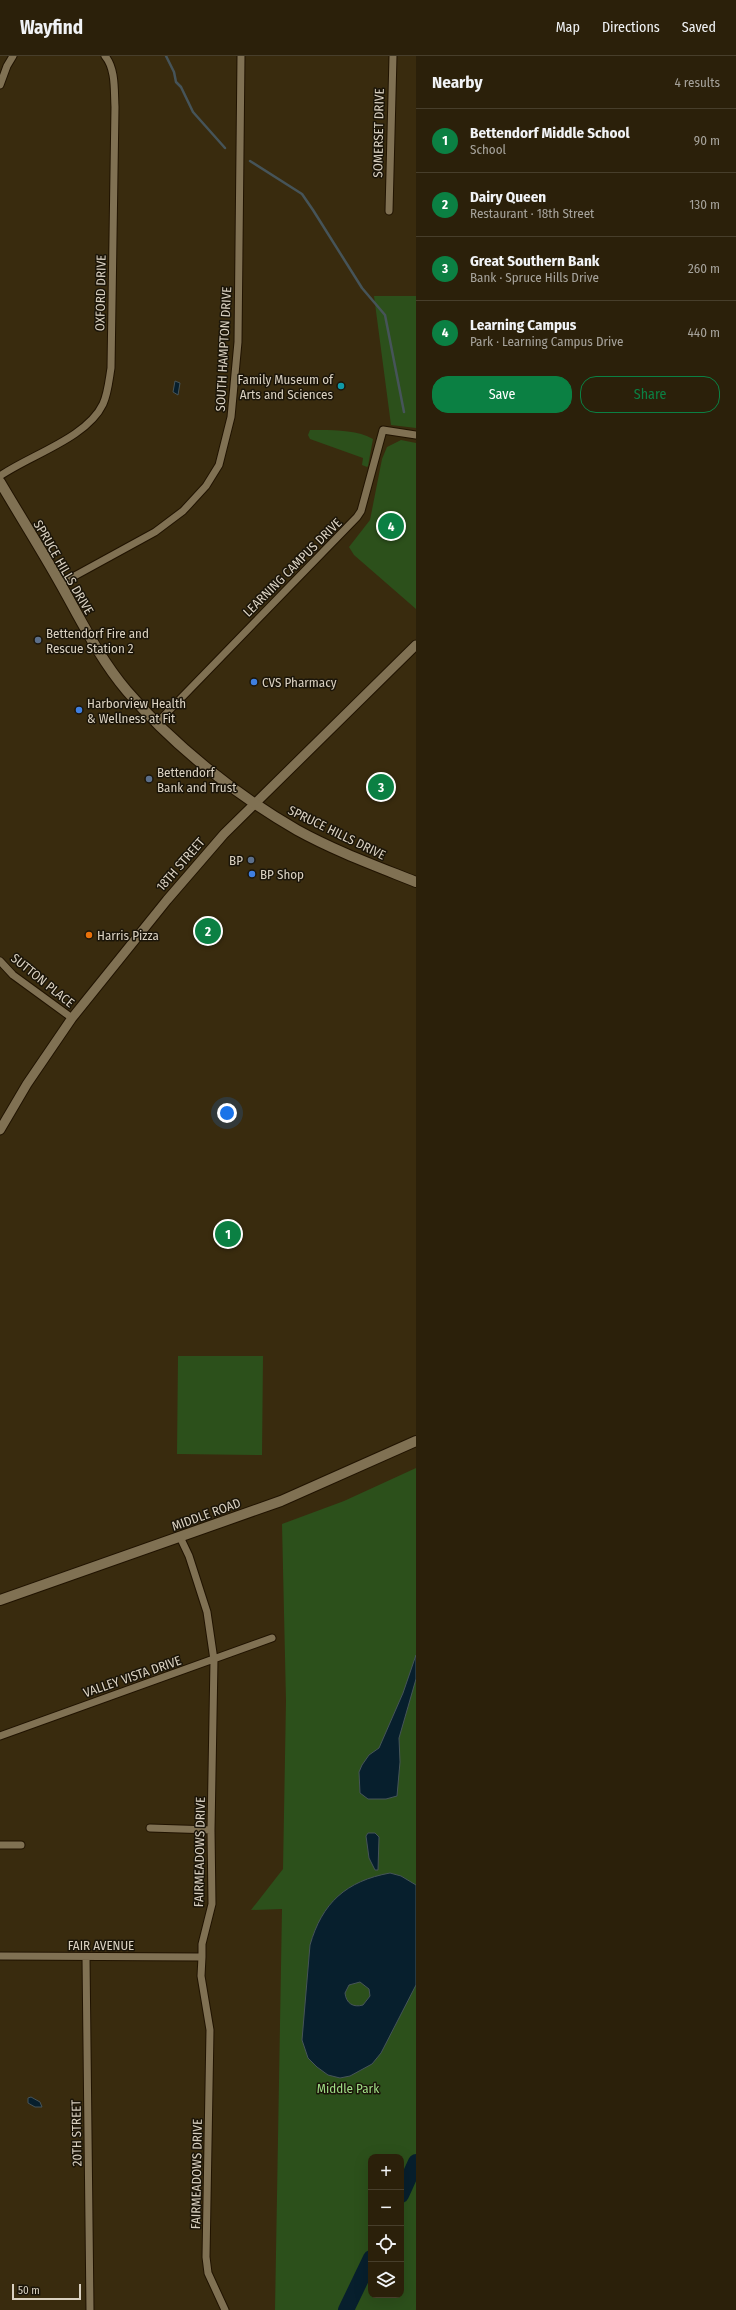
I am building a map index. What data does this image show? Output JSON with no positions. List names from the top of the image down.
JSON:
{
  "streets": {
    "main road": ["SPRUCE HILLS DRIVE", "MIDDLE ROAD"],
    "street": [
      "SOMERSET DRIVE",
      "OXFORD DRIVE",
      "SOUTH HAMPTON DRIVE",
      "LEARNING CAMPUS DRIVE",
      "18TH STREET",
      "SUTTON PLACE",
      "VALLEY VISTA DRIVE",
      "FAIRMEADOWS DRIVE",
      "FAIR AVENUE",
      "20TH STREET"
    ]
  },
  "crossings": [
    ["SOUTH HAMPTON DRIVE", "SPRUCE HILLS DRIVE"],
    ["SPRUCE HILLS DRIVE", "LEARNING CAMPUS DRIVE"],
    ["SPRUCE HILLS DRIVE", "18TH STREET"],
    ["18TH STREET", "SUTTON PLACE"],
    ["MIDDLE ROAD", "FAIRMEADOWS DRIVE"],
    ["VALLEY VISTA DRIVE", "FAIRMEADOWS DRIVE"],
    ["FAIRMEADOWS DRIVE", "FAIR AVENUE"],
    ["FAIR AVENUE", "20TH STREET"]
  ],
  "parks": ["Middle Park"],
  "places": [
    "Family Museum of Arts and Sciences",
    "Bettendorf Fire and Rescue Station 2",
    "CVS Pharmacy",
    "Harborview Health & Wellness at Fit",
    "Bettendorf Bank and Trust",
    "BP",
    "BP Shop",
    "Harris Pizza"
  ],
  "scale_bar": "50 m",
  "page": {
    "header": "Wayfind",
    "nav": ["Map", "Directions", "Saved"],
    "heading": ["Nearby", "4 results"],
    "list": [
      {
        "mark": "1",
        "name": "Bettendorf Middle School",
        "note": "School",
        "value": "90 m"
      },
      {
        "mark": "2",
        "name": "Dairy Queen",
        "note": "Restaurant · 18th Street",
        "value": "130 m"
      },
      {
        "mark": "3",
        "name": "Great Southern Bank",
        "note": "Bank · Spruce Hills Drive",
        "value": "260 m"
      },
      {
        "mark": "4",
        "name": "Learning Campus",
        "note": "Park · Learning Campus Drive",
        "value": "440 m"
      }
    ],
    "buttons": ["Save", "Share"],
    "pins": [
      "4",
      "3",
      "2",
      "1"
    ],
    "map_buttons": ["+", "−"],
    "scale": "50 m"
  }
}
